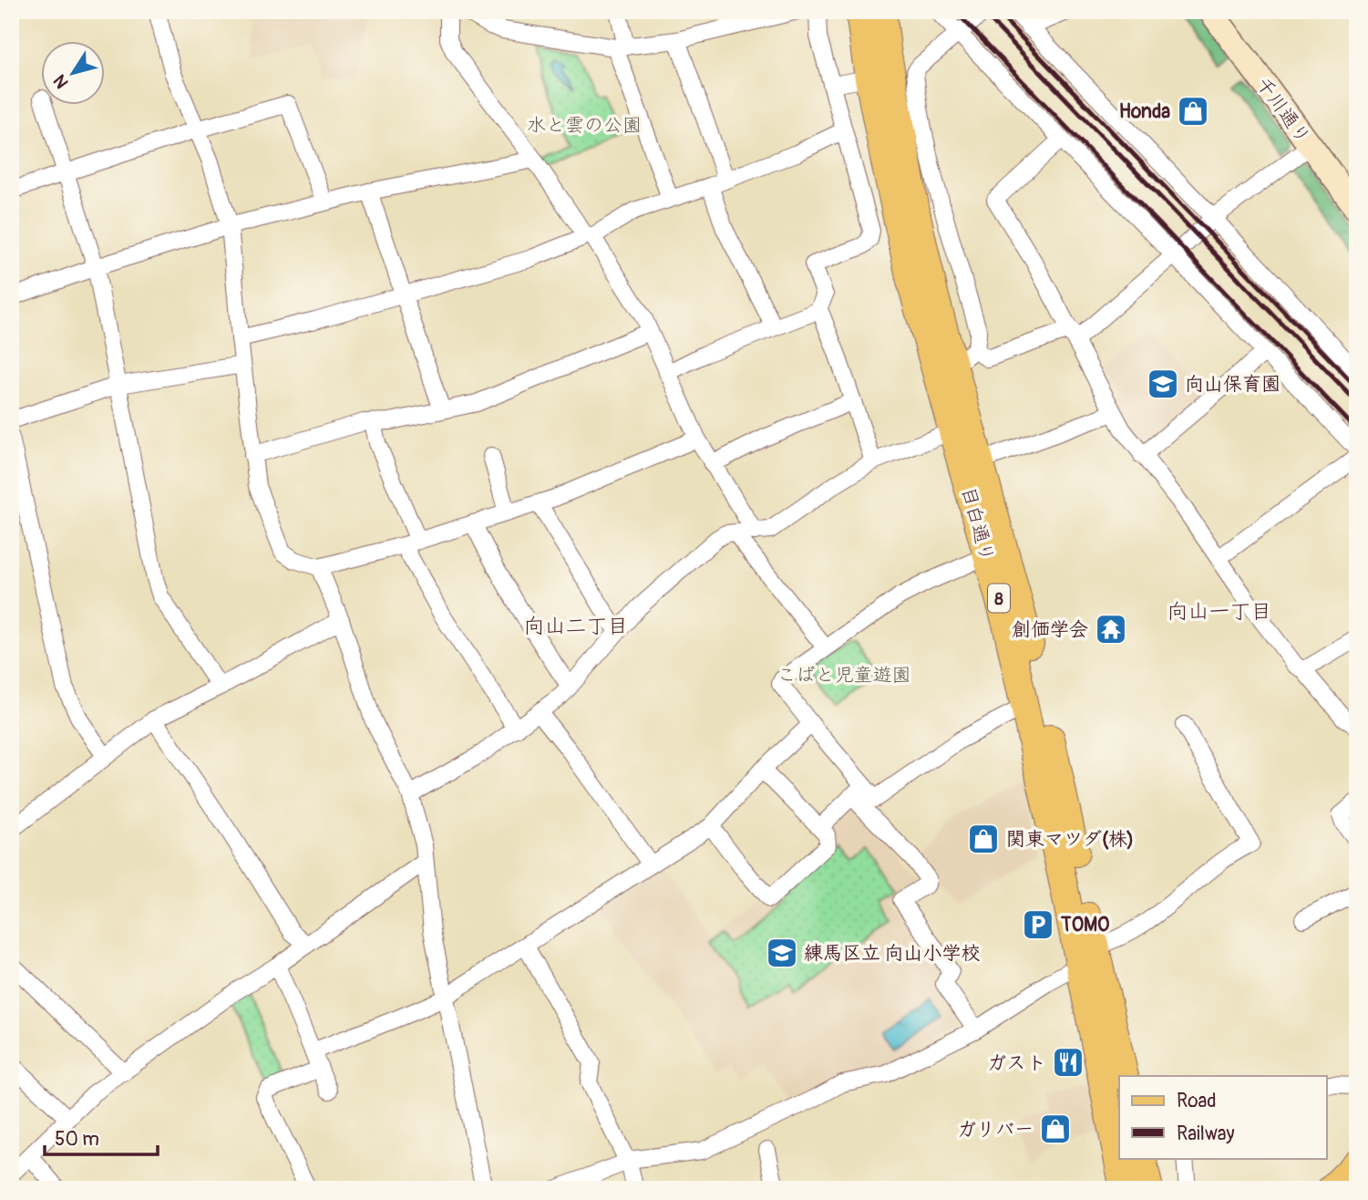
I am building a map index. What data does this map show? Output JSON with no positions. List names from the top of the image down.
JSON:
{
  "streets": {
    "main road": ["千川通り", "目白通り", "8"]
  },
  "districts": ["向山一丁目", "向山二丁目"],
  "parks": ["水と雲の公園", "こばと児童遊園"],
  "places": {
    "shop": ["Honda", "関東マツダ(株)", "ガリバー"],
    "school or university": ["向山保育園", "練馬区立 向山小学校"],
    "temple": ["創価学会"],
    "parking": ["TOMO"],
    "restaurant": ["ガスト"]
  },
  "legend": ["Road", "Railway"],
  "scale_bar": "50 m",
  "north": "bottom left"
}
